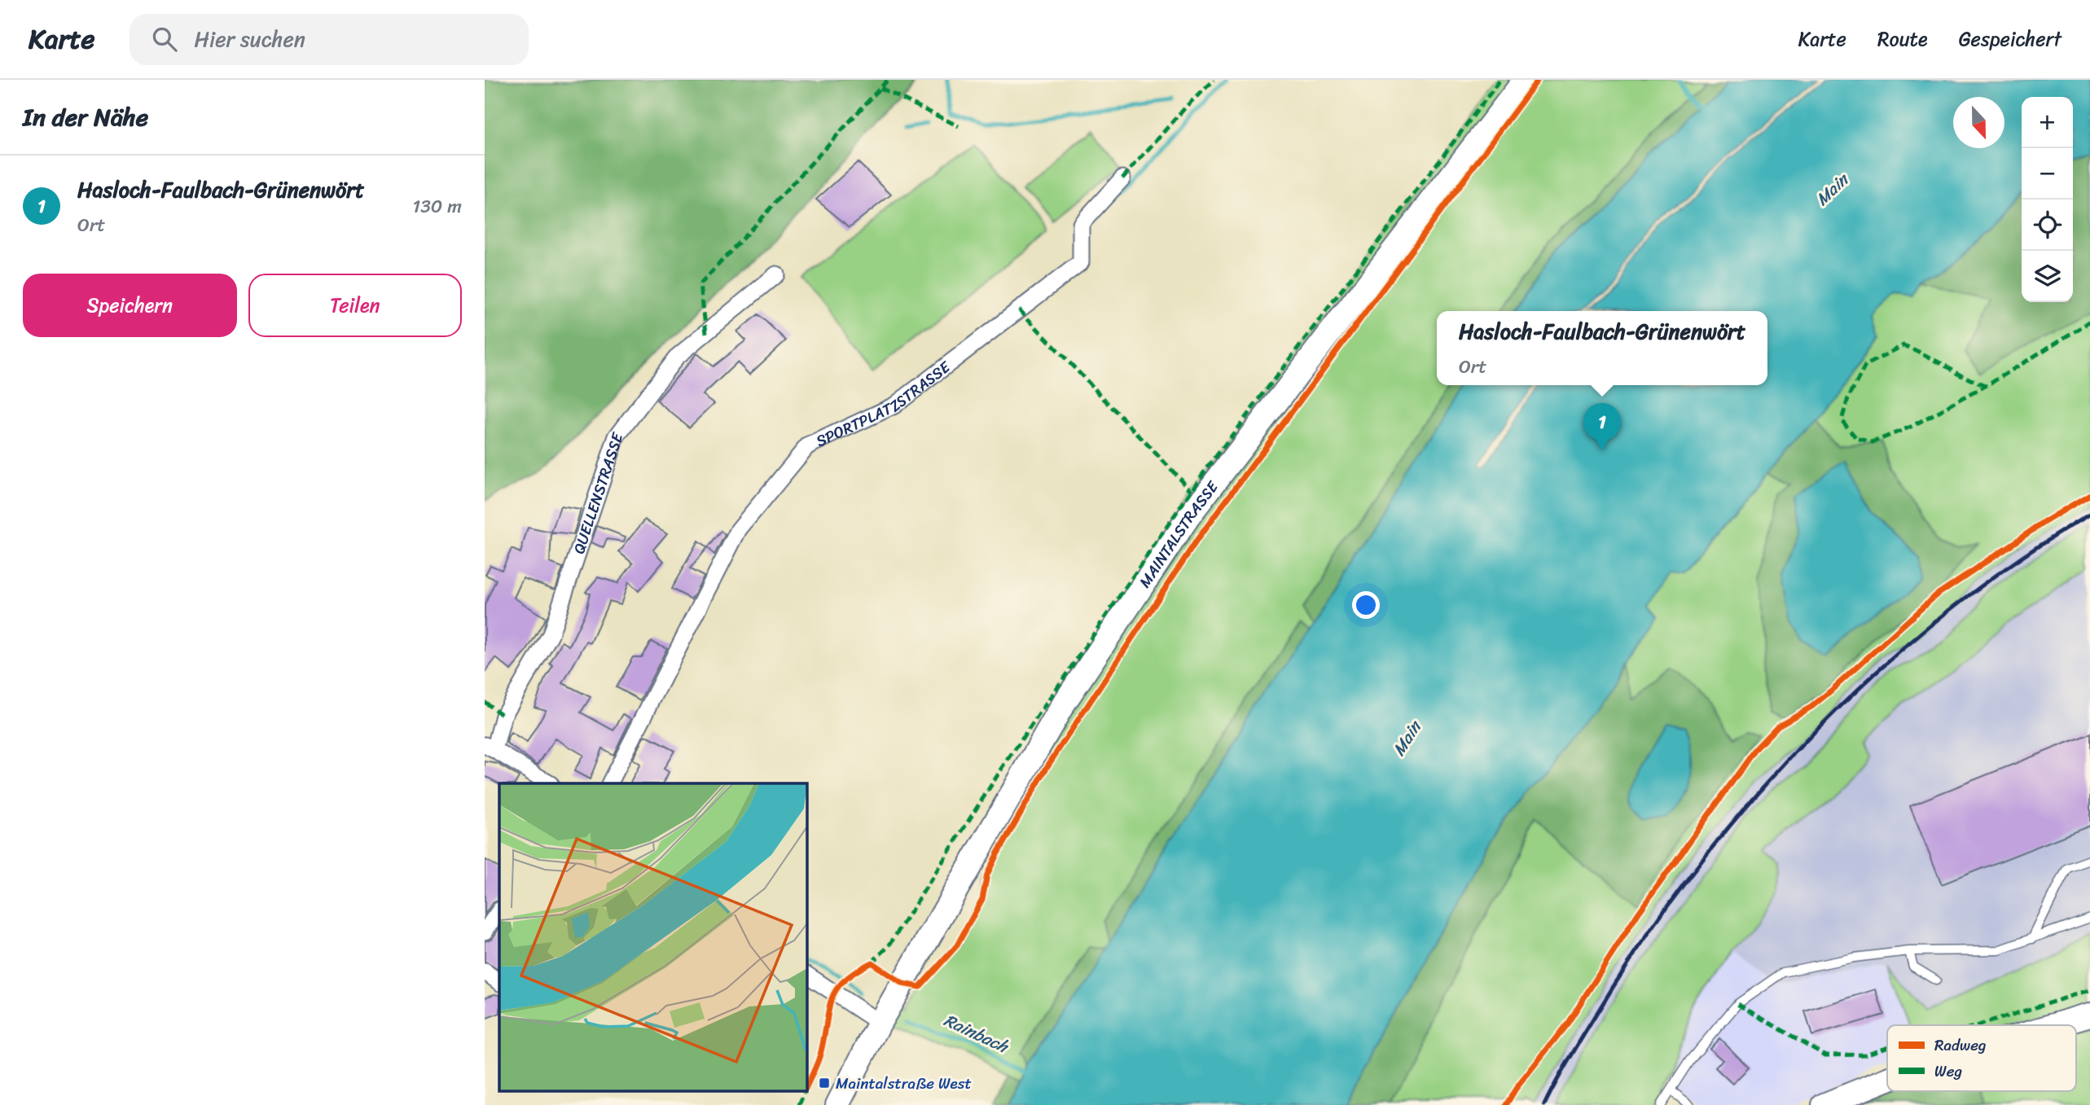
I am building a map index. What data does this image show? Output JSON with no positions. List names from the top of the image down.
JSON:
{
  "streets": {
    "main road": ["MAINTALSTRASSE"],
    "street": ["SPORTPLATZSTRASSE", "QUELLENSTRASSE"]
  },
  "water": ["Main", "Rainbach"],
  "places": {
    "transit": ["Maintalstraße West"]
  },
  "legend": ["Radweg", "Weg"],
  "north": "bottom",
  "page": {
    "header": "Karte",
    "search": "Hier suchen",
    "nav": ["Karte", "Route", "Gespeichert"],
    "heading": "In der Nähe",
    "map_buttons": ["+", "−"],
    "list": [
      {
        "mark": "1",
        "name": "Hasloch-Faulbach-Grünenwört",
        "note": "Ort",
        "value": "130 m"
      }
    ],
    "buttons": ["Speichern", "Teilen"],
    "popup": ["Hasloch-Faulbach-Grünenwört", "Ort"],
    "pins": "1"
  }
}
